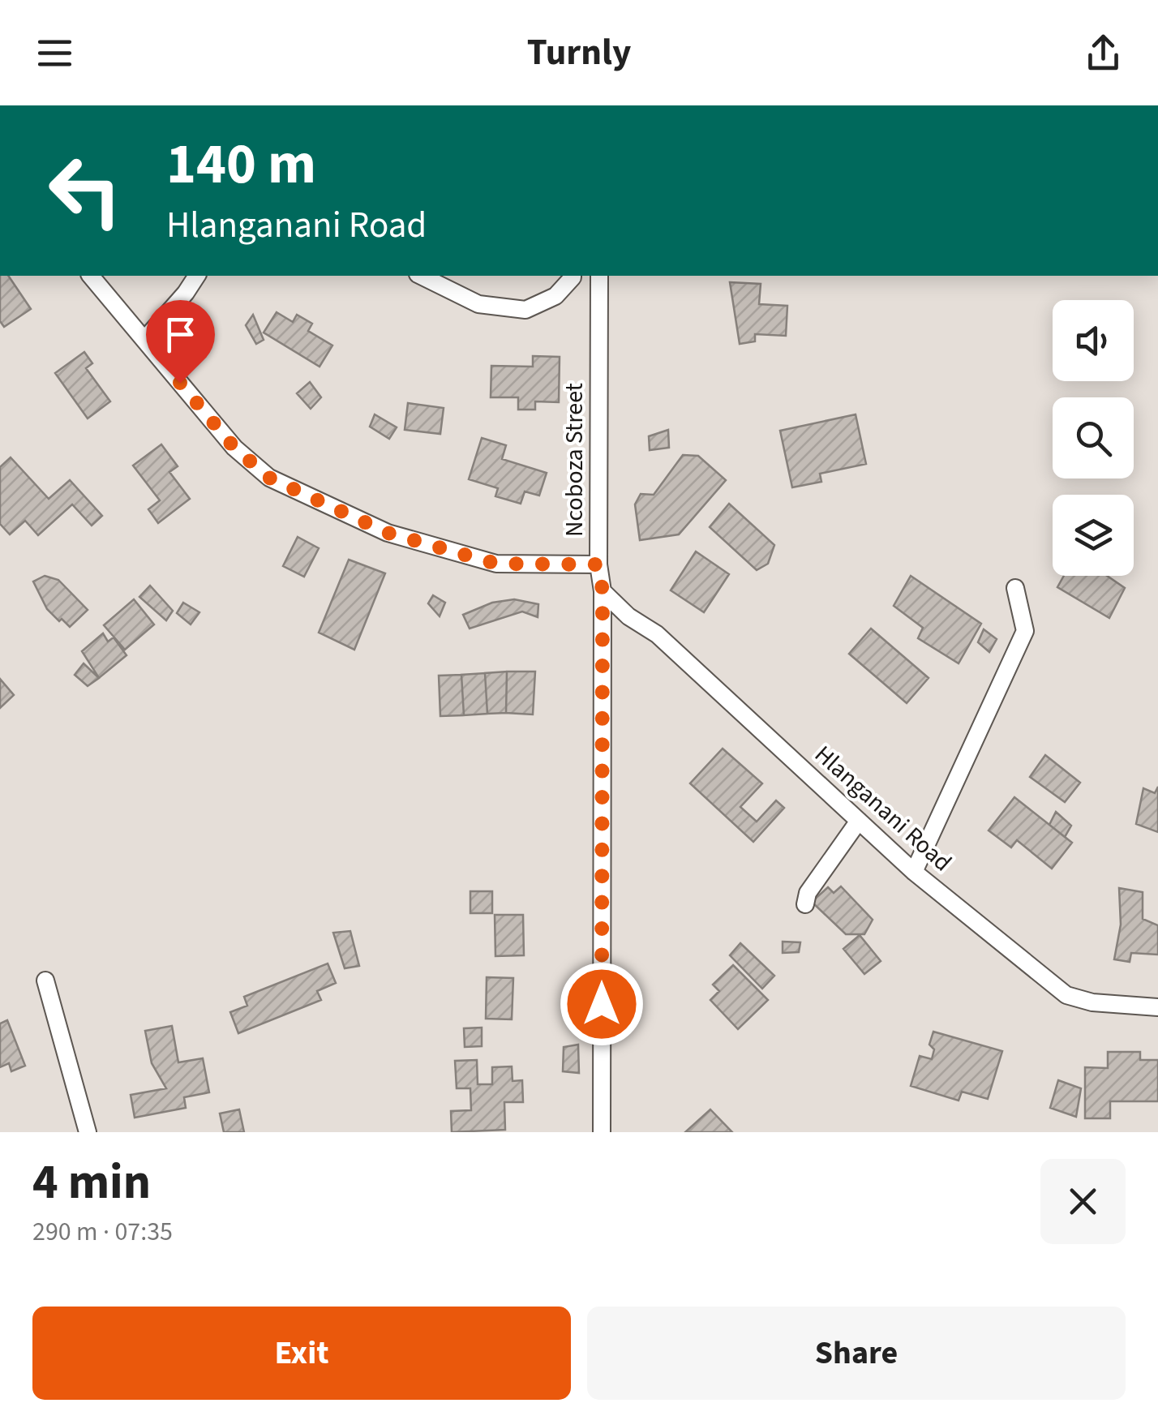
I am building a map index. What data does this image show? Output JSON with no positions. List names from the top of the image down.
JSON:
{
  "streets": {
    "street": ["Ncoboza Street", "Hlanganani Road"]
  },
  "crossings": [
    ["Ncoboza Street", "Hlanganani Road"]
  ],
  "page": {
    "header": "Turnly",
    "turn": ["140 m", "Hlanganani Road"],
    "heading": ["4 min", "290 m · 07:35"],
    "buttons": ["Exit", "Share"]
  }
}
